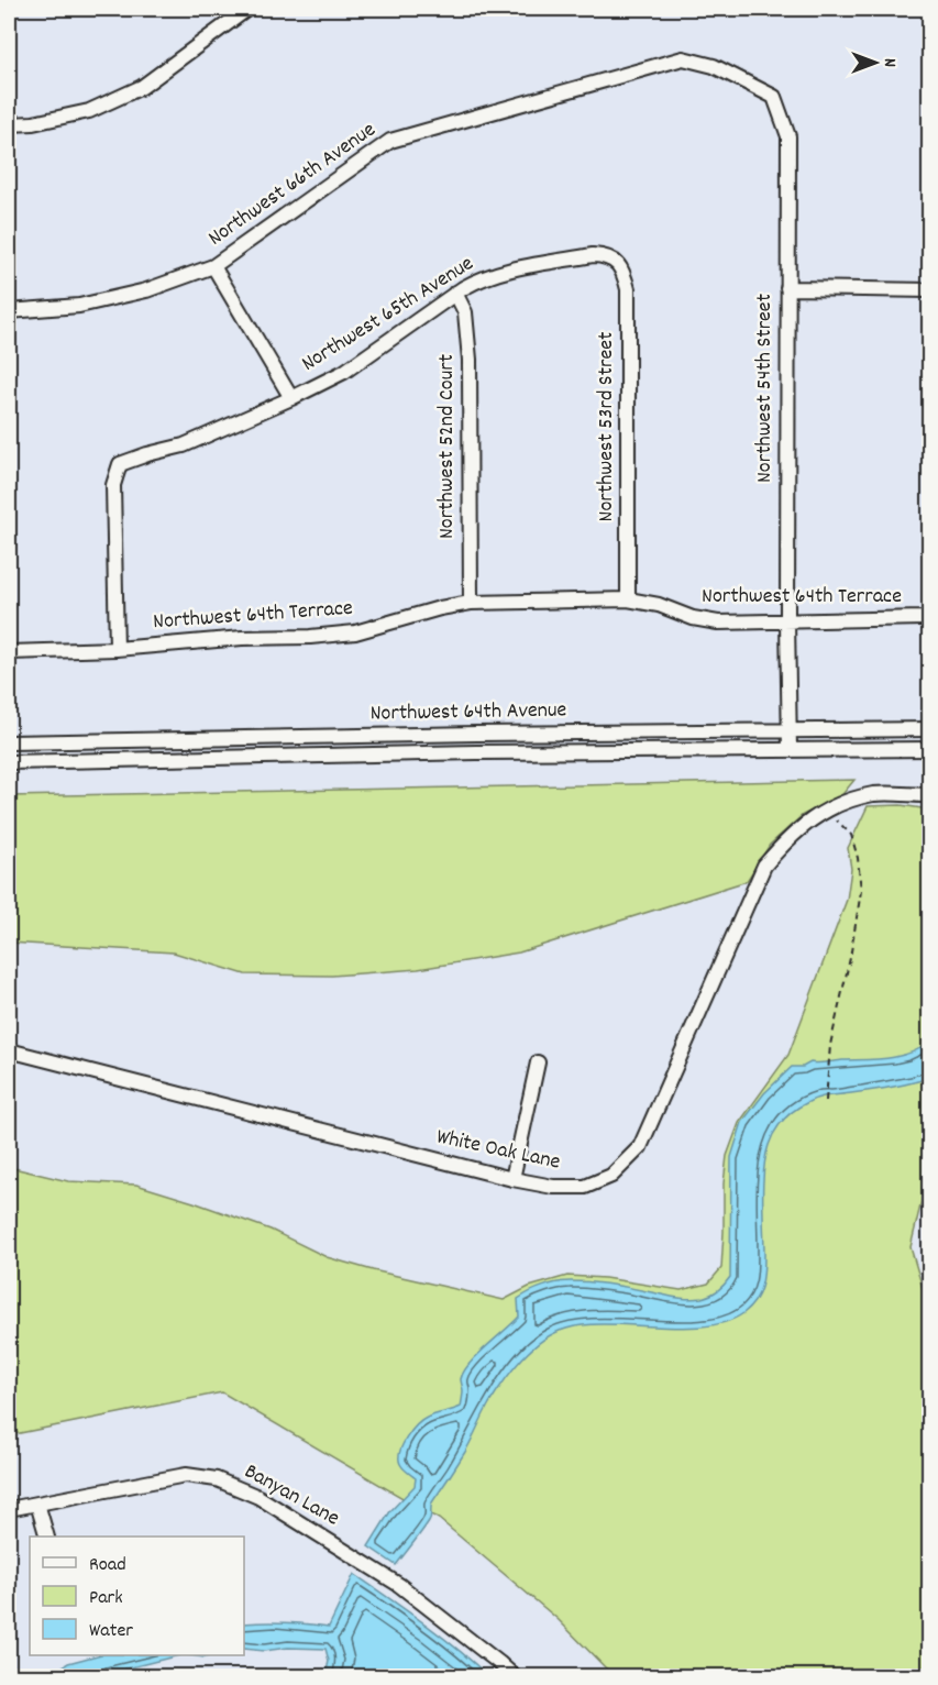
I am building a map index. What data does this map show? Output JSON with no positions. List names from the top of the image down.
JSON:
{
  "streets": {
    "street": [
      "Northwest 66th Avenue",
      "Northwest 65th Avenue",
      "Northwest 54th Street",
      "Northwest 53rd Street",
      "Northwest 52nd Court",
      "Northwest 64th Terrace",
      "Northwest 64th Avenue",
      "White Oak Lane",
      "Banyan Lane"
    ]
  },
  "crossings": [
    ["Northwest 66th Avenue", "Northwest 54th Street"],
    ["Northwest 65th Avenue", "Northwest 53rd Street"],
    ["Northwest 65th Avenue", "Northwest 52nd Court"],
    ["Northwest 65th Avenue", "Northwest 64th Terrace"],
    ["Northwest 54th Street", "Northwest 64th Terrace"],
    ["Northwest 54th Street", "Northwest 64th Avenue"],
    ["Northwest 53rd Street", "Northwest 64th Terrace"],
    ["Northwest 52nd Court", "Northwest 64th Terrace"]
  ],
  "legend": ["Road", "Park", "Water"],
  "north": "right"
}
